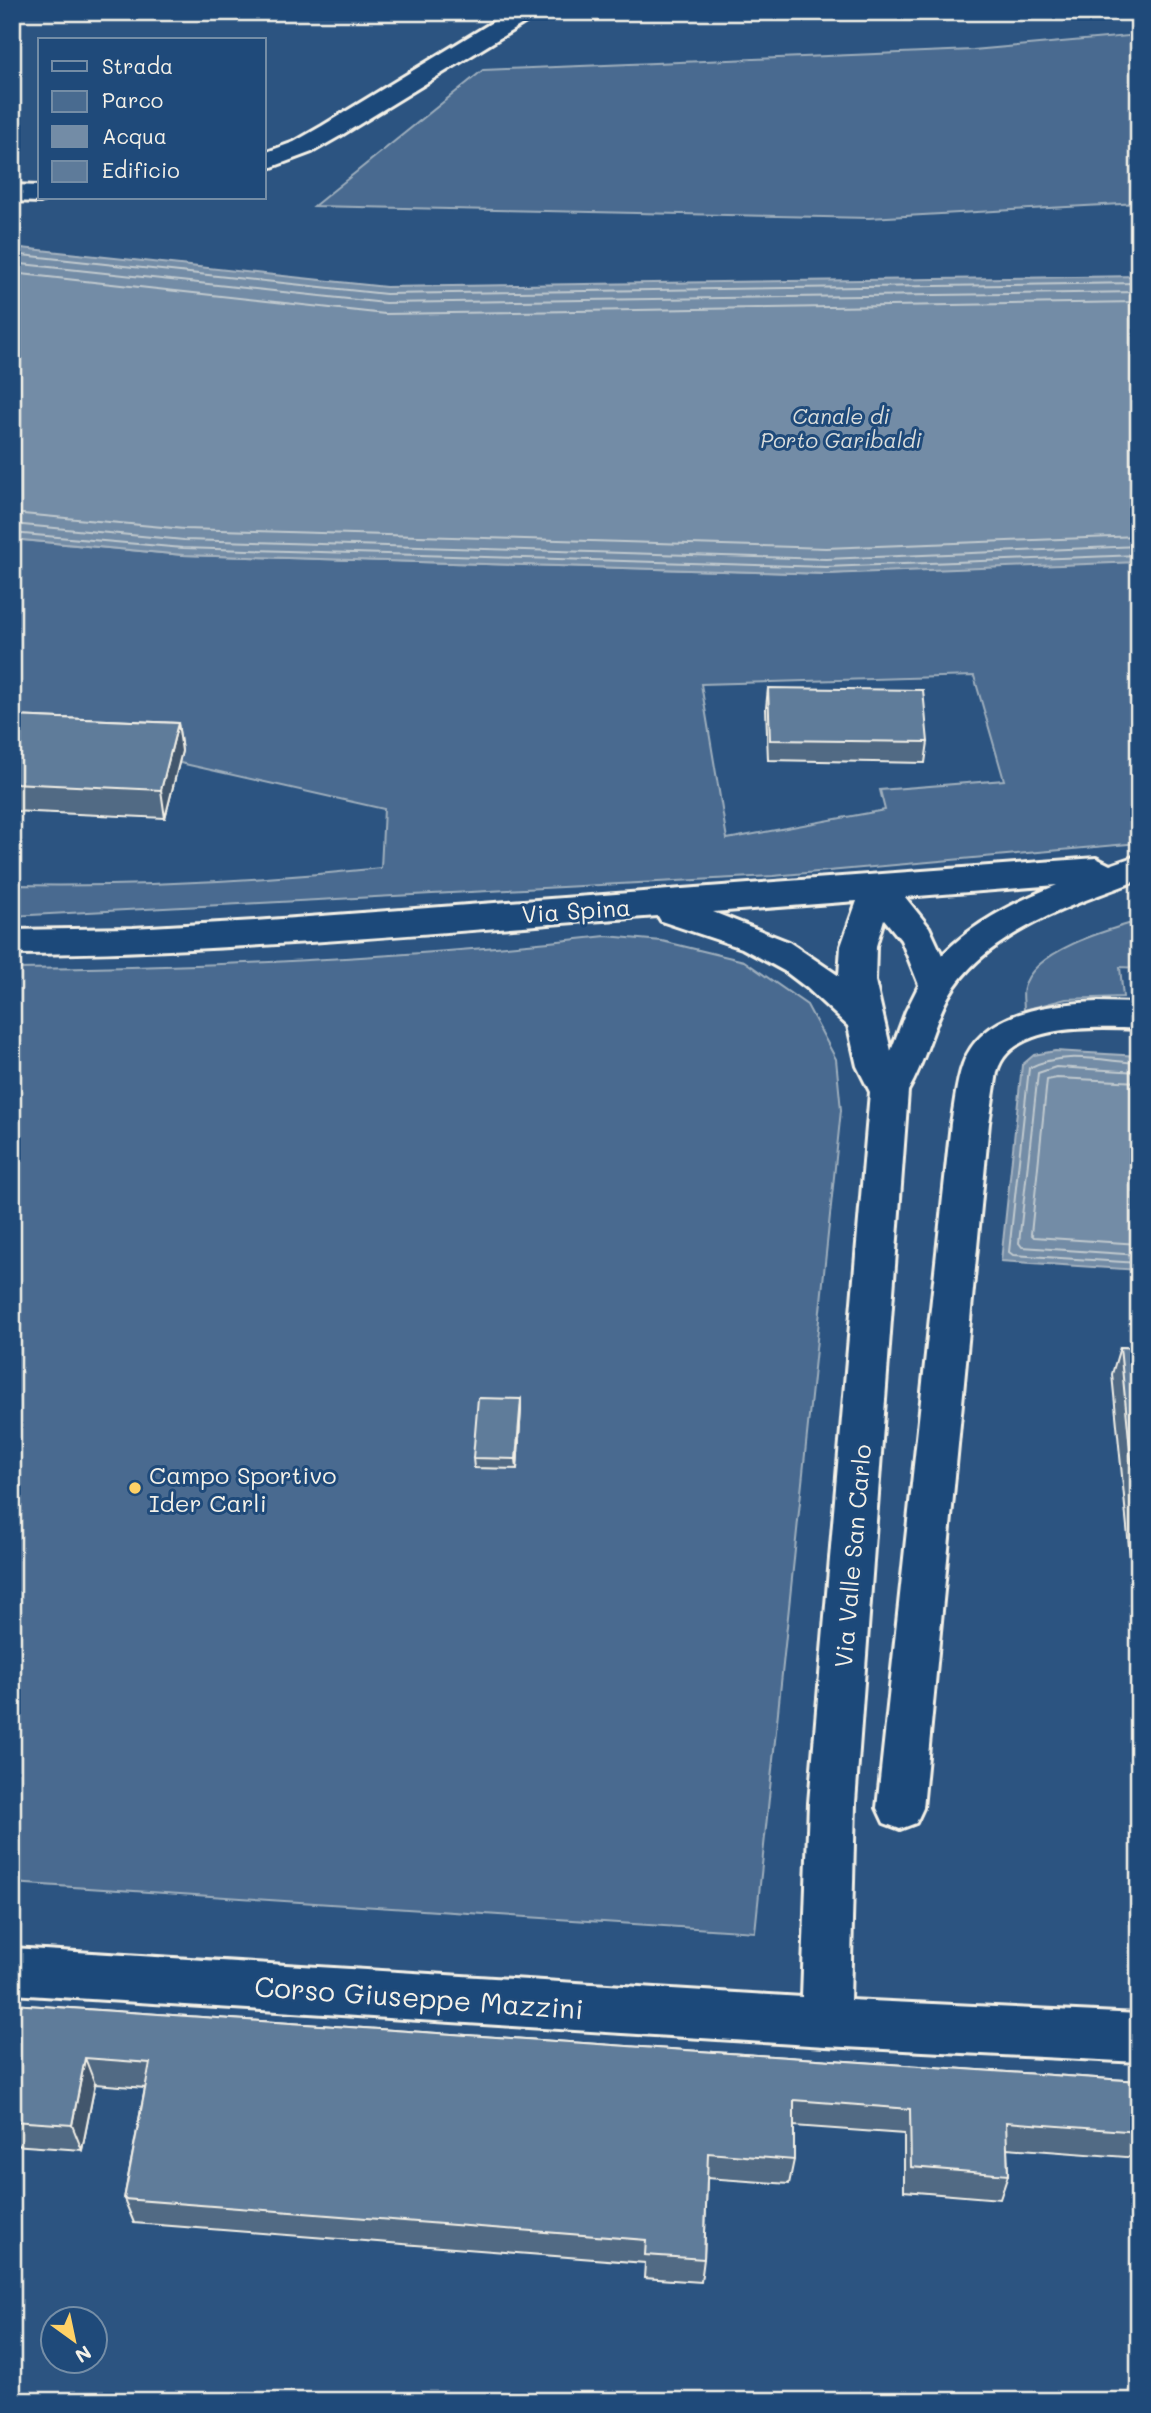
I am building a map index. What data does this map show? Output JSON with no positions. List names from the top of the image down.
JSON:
{
  "streets": {
    "street": ["Via Spina", "Via Valle San Carlo", "Corso Giuseppe Mazzini"]
  },
  "crossings": [
    ["Via Spina", "Via Valle San Carlo"],
    ["Via Valle San Carlo", "Corso Giuseppe Mazzini"]
  ],
  "water": ["Canale di Porto Garibaldi"],
  "places": ["Campo Sportivo Ider Carli"],
  "legend": [
    "Strada",
    "Parco",
    "Acqua",
    "Edificio"
  ],
  "north": "bottom right"
}
